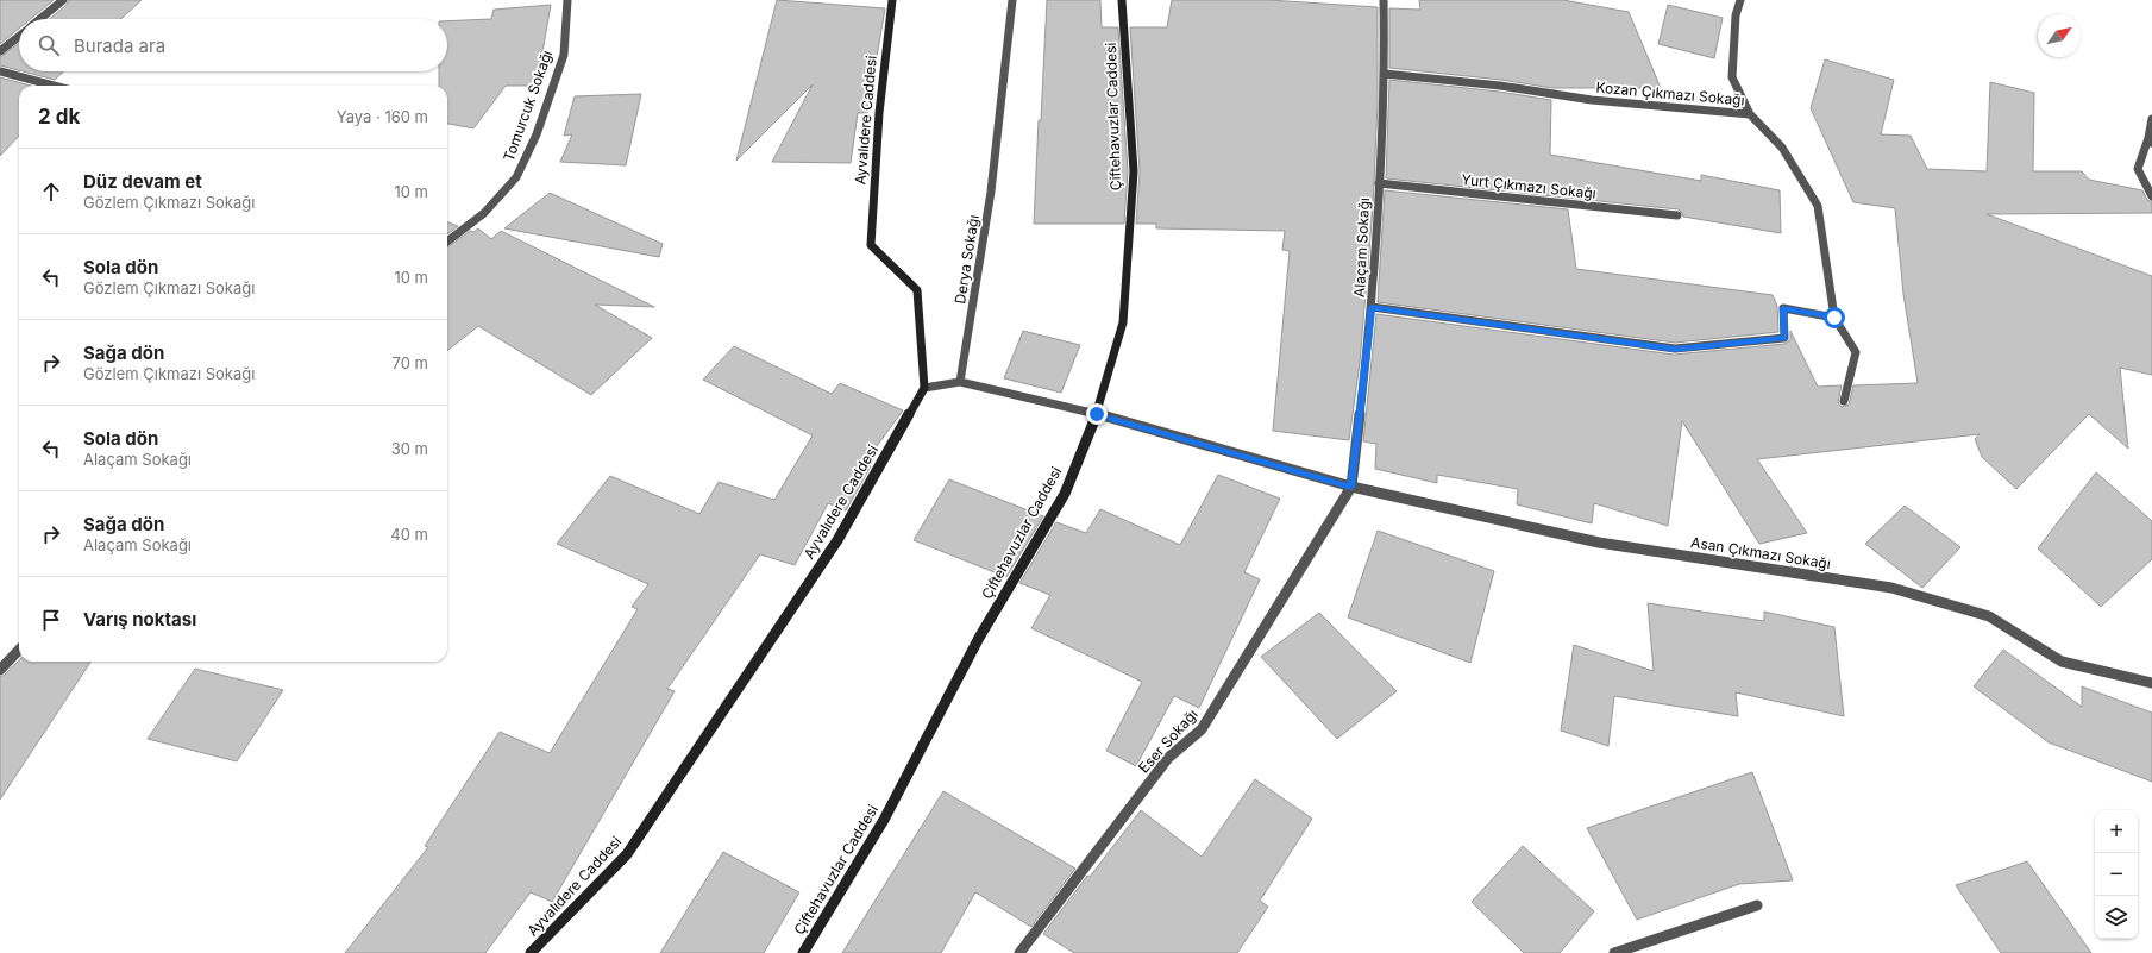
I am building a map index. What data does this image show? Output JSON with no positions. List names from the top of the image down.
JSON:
{
  "streets": {
    "street": [
      "Kozan Çıkmazı Sokağı",
      "Tomurcuk Sokağı",
      "Çiftehavuzlar Caddesi",
      "Ayvalıdere Caddesi",
      "Yurt Çıkmazı Sokağı",
      "Alaçam Sokağı",
      "Derya Sokağı",
      "Asan Çıkmazı Sokağı",
      "Eser Sokağı"
    ]
  },
  "crossings": [
    ["Kozan Çıkmazı Sokağı", "Alaçam Sokağı"],
    ["Yurt Çıkmazı Sokağı", "Alaçam Sokağı"],
    ["Alaçam Sokağı", "Asan Çıkmazı Sokağı"],
    ["Alaçam Sokağı", "Eser Sokağı"],
    ["Asan Çıkmazı Sokağı", "Eser Sokağı"]
  ],
  "north": "top right",
  "page": {
    "search": "Burada ara",
    "heading": ["2 dk", "Yaya · 160 m"],
    "list": [
      ["Düz devam et", "Gözlem Çıkmazı Sokağı", "10 m"],
      ["Sola dön", "Gözlem Çıkmazı Sokağı", "10 m"],
      ["Sağa dön", "Gözlem Çıkmazı Sokağı", "70 m"],
      ["Sola dön", "Alaçam Sokağı", "30 m"],
      ["Sağa dön", "Alaçam Sokağı", "40 m"],
      "Varış noktası"
    ],
    "map_buttons": ["+", "−"]
  }
}
